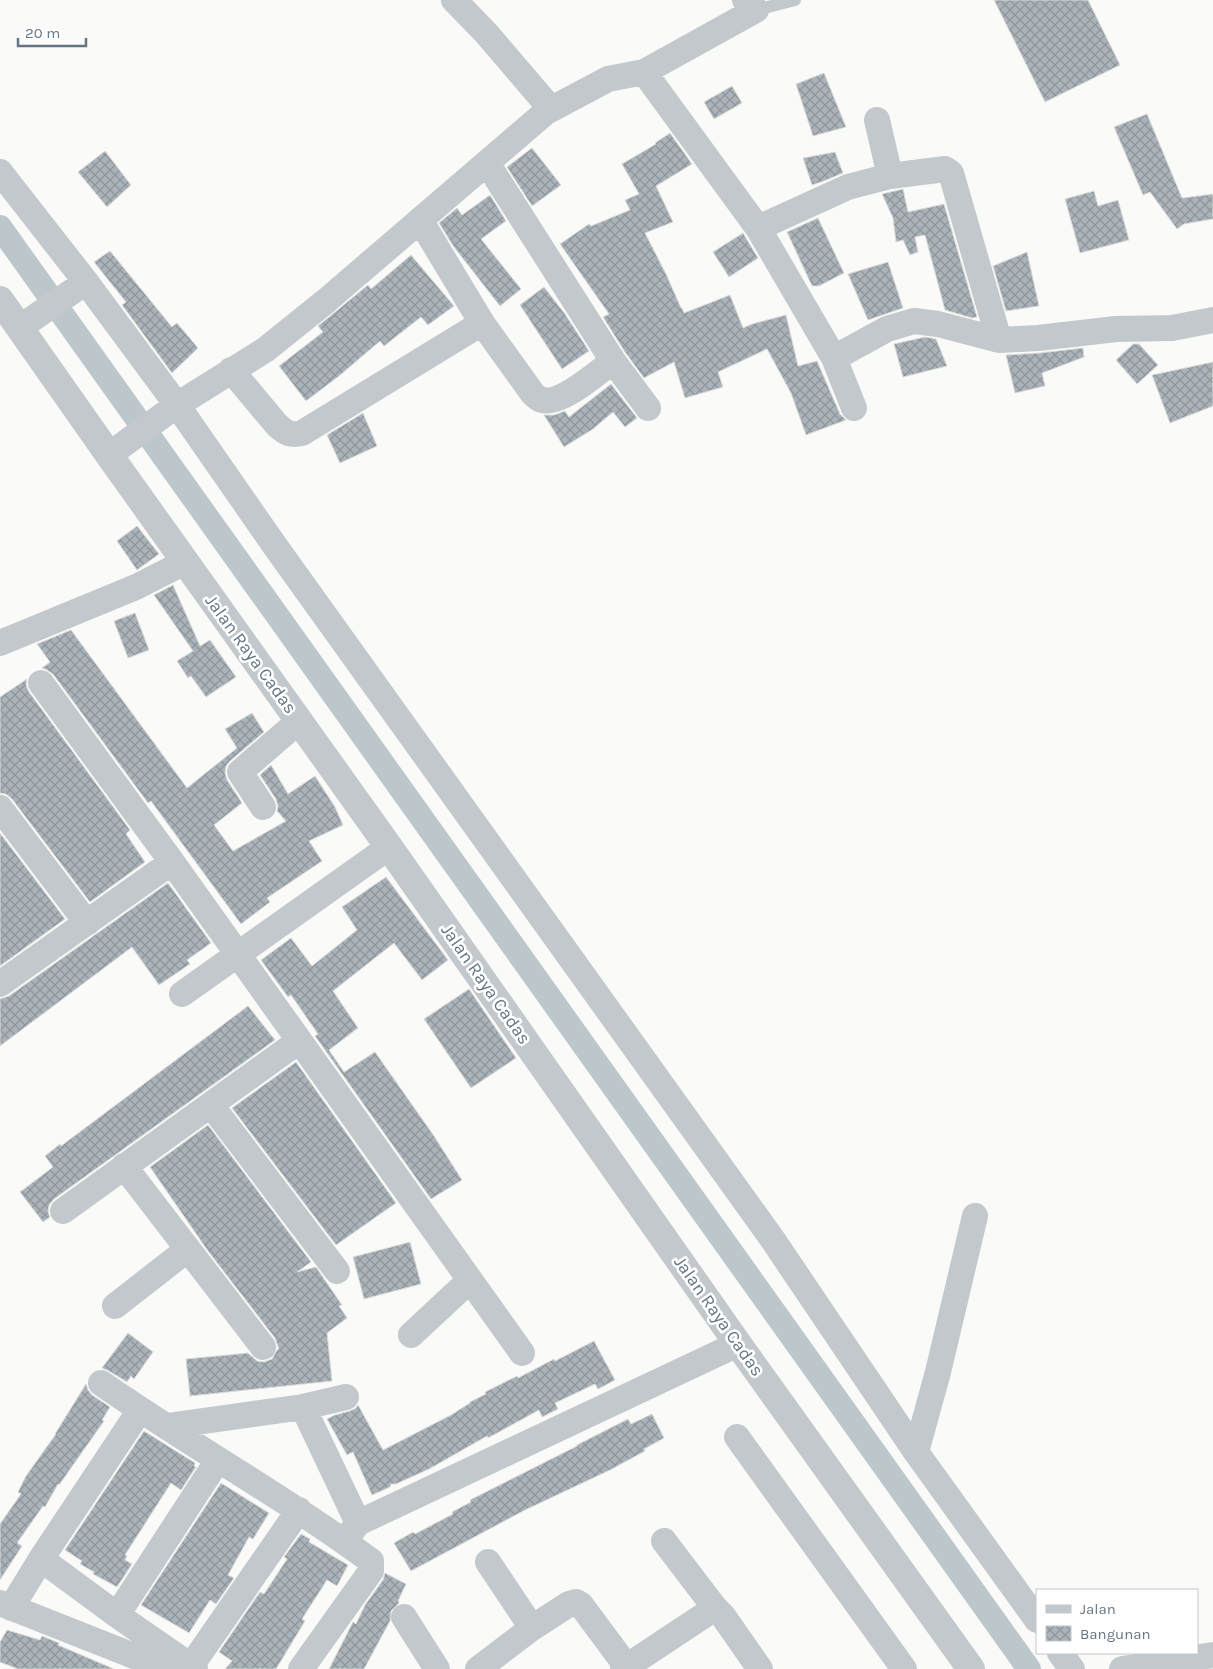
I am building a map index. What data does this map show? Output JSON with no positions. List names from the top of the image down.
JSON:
{
  "streets": {
    "street": ["Jalan Raya Cadas"]
  },
  "legend": ["Jalan", "Bangunan"],
  "scale_bar": "20 m"
}
